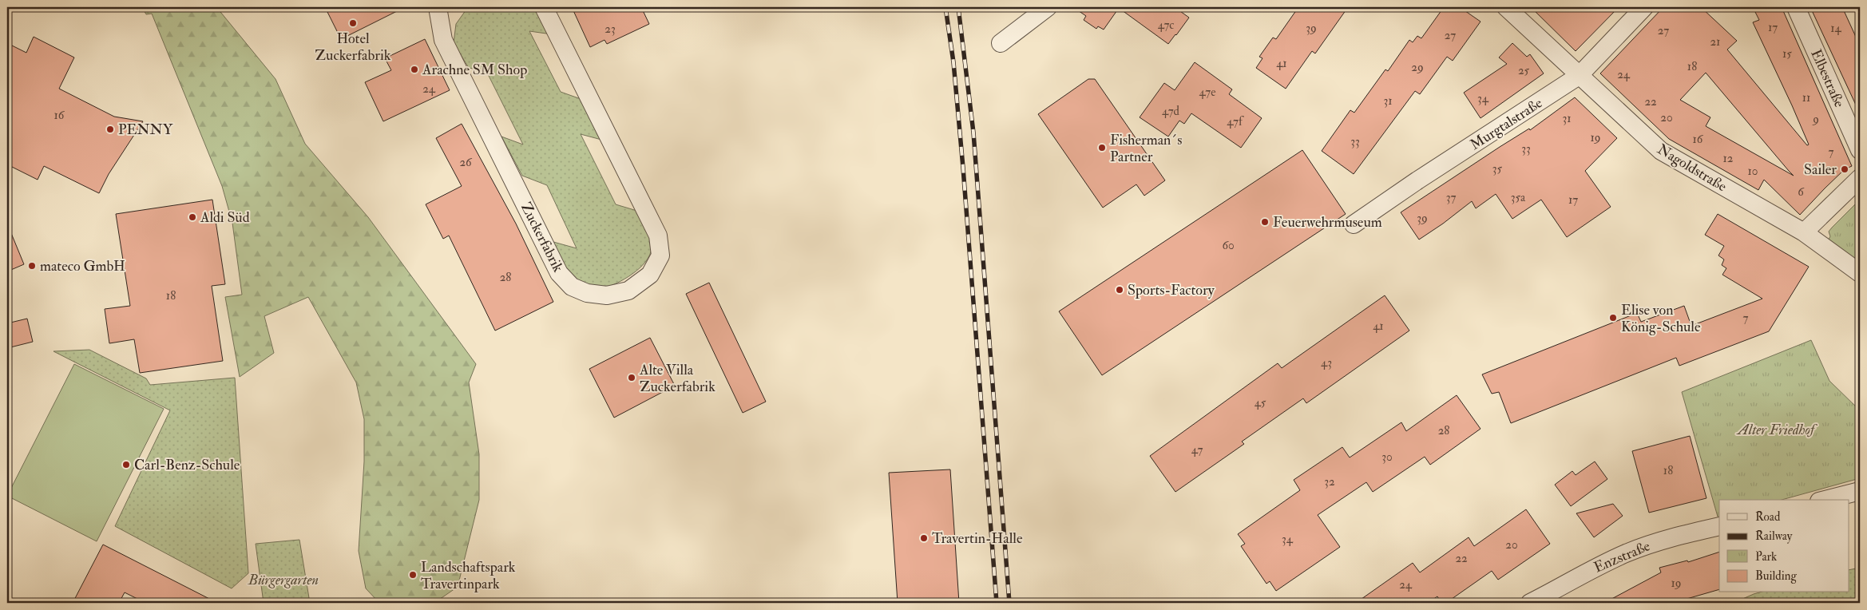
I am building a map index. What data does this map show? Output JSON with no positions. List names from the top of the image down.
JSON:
{
  "streets": {
    "street": [
      "Elbestraße",
      "Murgtalstraße",
      "Nagoldstraße",
      "Zuckerfabrik",
      "Enzstraße"
    ]
  },
  "crossings": [
    ["Murgtalstraße", "Nagoldstraße"]
  ],
  "parks": ["Alter Friedhof", "Bürgergarten"],
  "places": [
    "Hotel Zuckerfabrik",
    "Arachne SM Shop",
    "PENNY",
    "Fisherman´s Partner",
    "Sailer",
    "Aldi Süd",
    "Feuerwehrmuseum",
    "mateco GmbH",
    "Sports-Factory",
    "Elise von König-Schule",
    "Alte Villa Zuckerfabrik",
    "Carl-Benz-Schule",
    "Travertin-Halle",
    "Landschaftspark Travertinpark"
  ],
  "house_numbers": [
    "47c",
    "17",
    "39",
    "14",
    "23",
    "27",
    "27",
    "21",
    "15",
    "41",
    "18",
    "29",
    "25",
    "24",
    "24",
    "47e",
    "11",
    "34",
    "31",
    "22",
    "47d",
    "16",
    "20",
    "31",
    "9",
    "47f",
    "19",
    "16",
    "33",
    "33",
    "7",
    "12",
    "26",
    "35",
    "10",
    "6",
    "37",
    "35a",
    "17",
    "39",
    "60",
    "28",
    "18",
    "7",
    "41",
    "43",
    "45",
    "28",
    "47",
    "30",
    "18",
    "32",
    "34",
    "20",
    "22",
    "19",
    "24"
  ],
  "legend": [
    "Road",
    "Railway",
    "Park",
    "Building"
  ]
}
